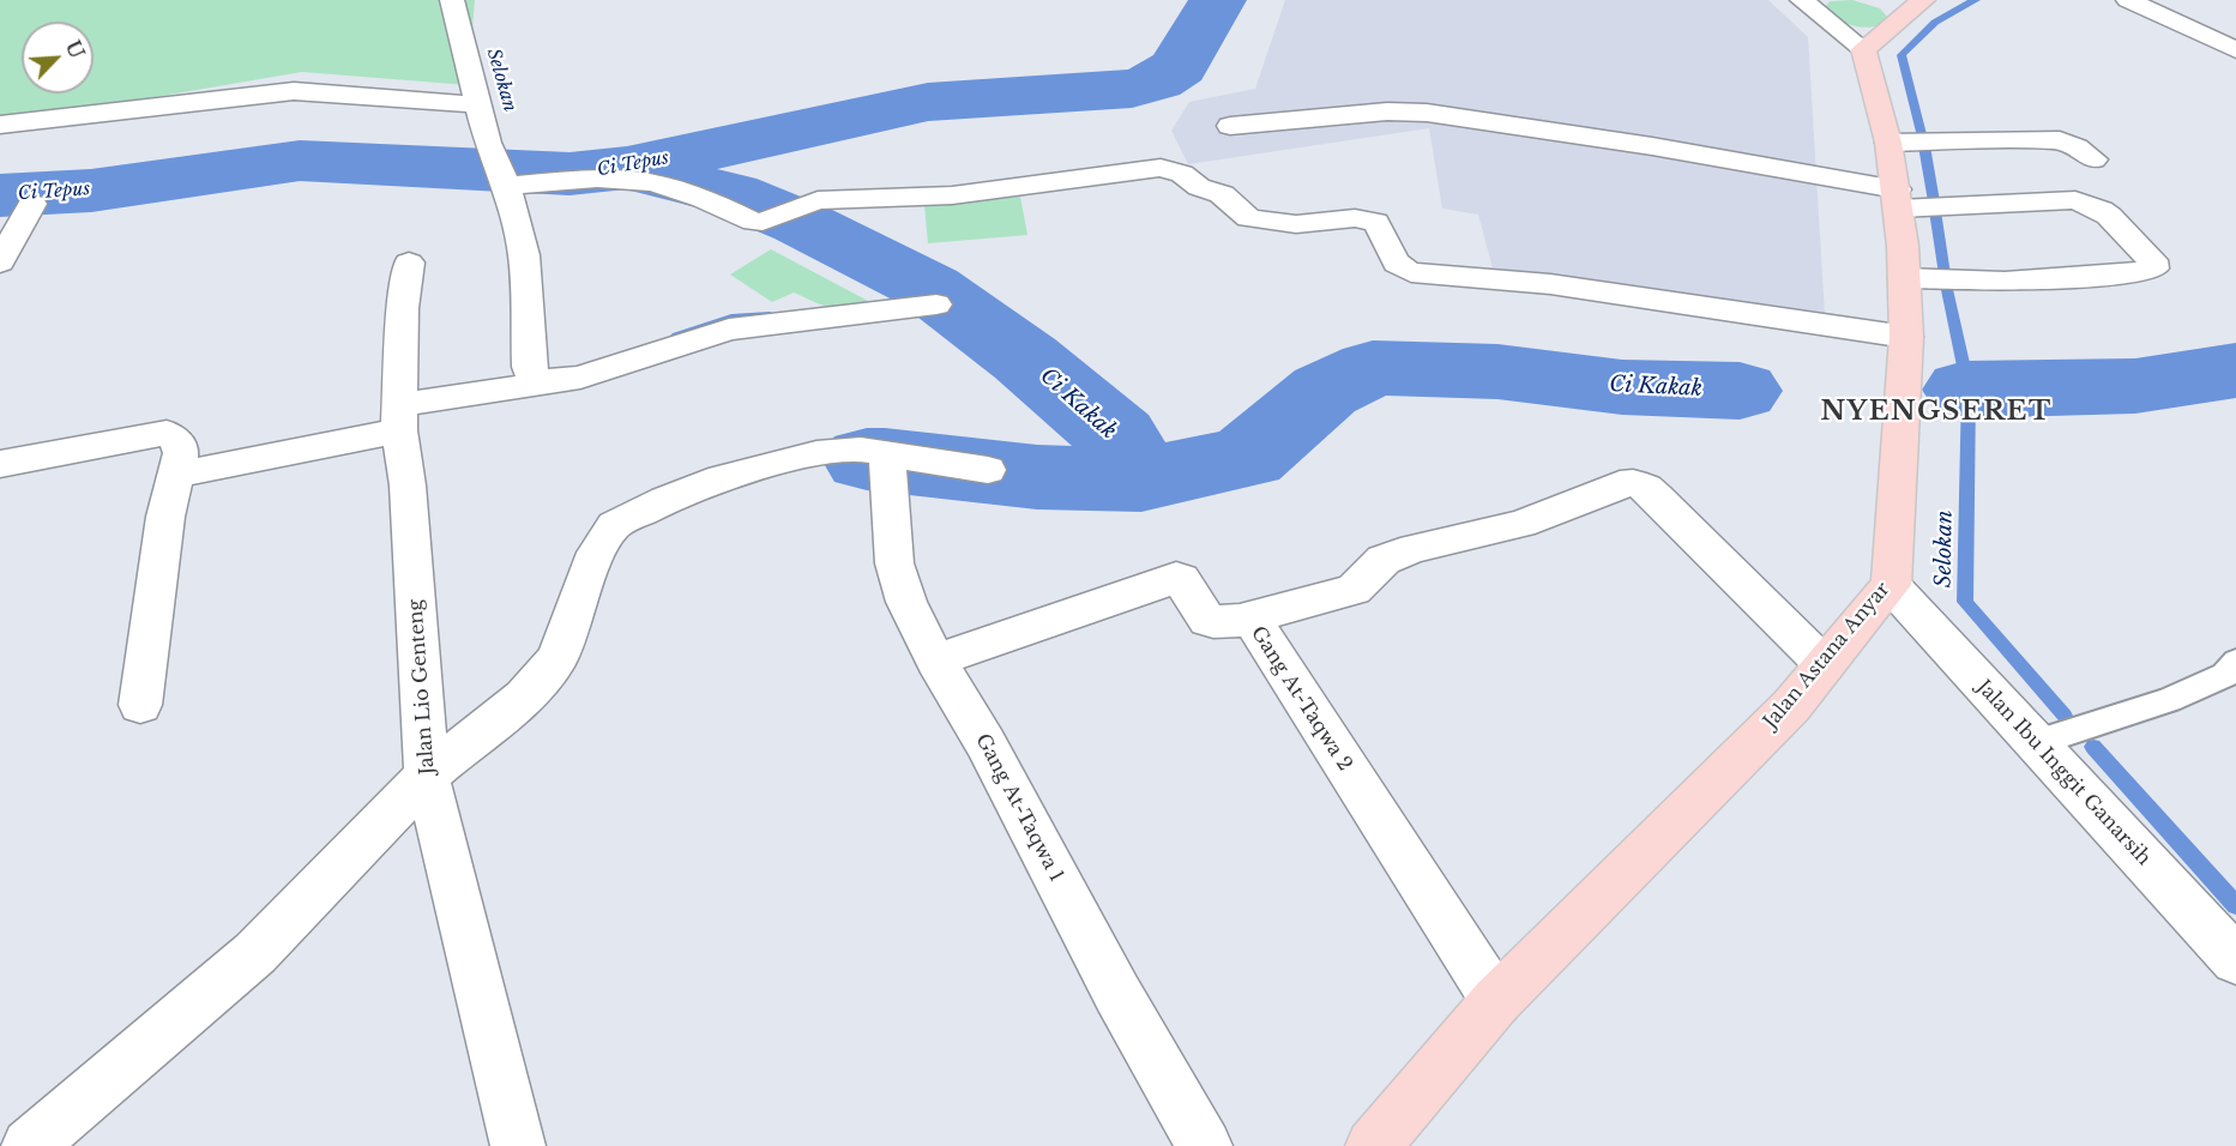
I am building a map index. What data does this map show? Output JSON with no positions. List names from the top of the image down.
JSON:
{
  "streets": {
    "main road": ["Jalan Astana Anyar"],
    "street": [
      "Jalan Lio Genteng",
      "Gang At-Taqwa 2",
      "Jalan Ibu Inggit Ganarsih",
      "Gang At-Taqwa 1"
    ]
  },
  "crossings": [
    ["Jalan Astana Anyar", "Gang At-Taqwa 2"],
    ["Jalan Astana Anyar", "Jalan Ibu Inggit Ganarsih"],
    ["Gang At-Taqwa 2", "Gang At-Taqwa 1"]
  ],
  "districts": ["NYENGSERET"],
  "water": ["Selokan", "Ci Tepus", "Ci Kakak"],
  "north": "top right"
}
